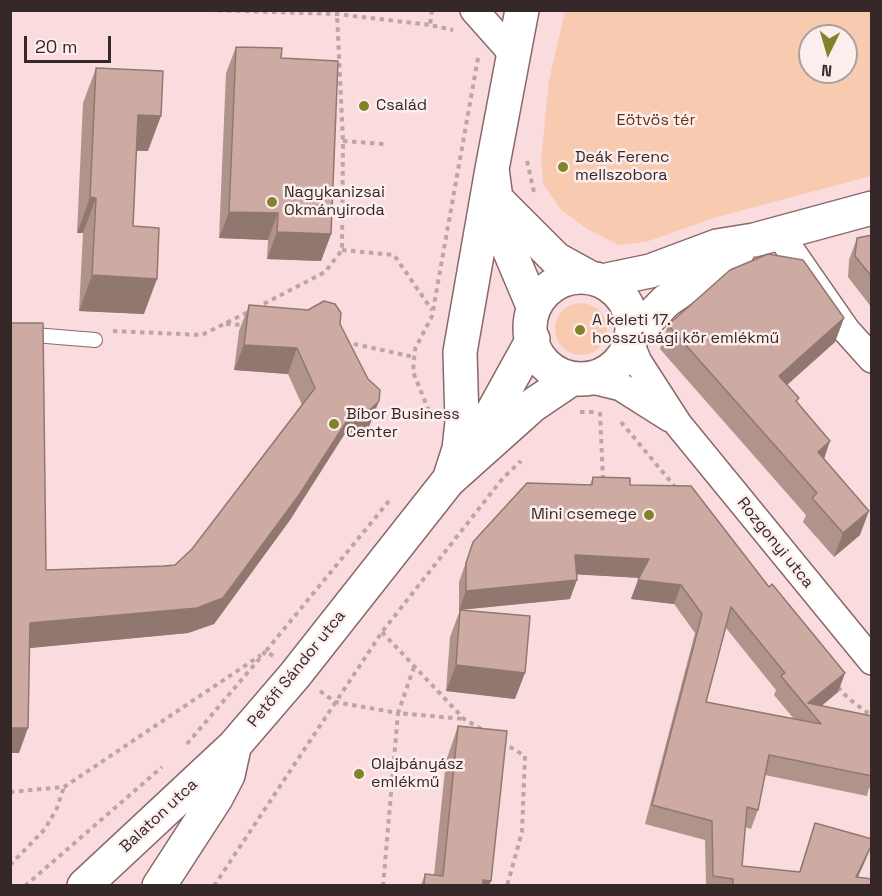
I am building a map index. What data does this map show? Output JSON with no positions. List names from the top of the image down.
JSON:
{
  "streets": {
    "street": ["Rozgonyi utca", "Petőfi Sándor utca", "Balaton utca"]
  },
  "crossings": [
    ["Rozgonyi utca", "Petőfi Sándor utca"],
    ["Petőfi Sándor utca", "Balaton utca"]
  ],
  "parks": ["Eötvös tér"],
  "places": [
    "Család",
    "Deák Ferenc mellszobora",
    "Nagykanizsai Okmányiroda",
    "A keleti 17. hosszúsági kör emlékmű",
    "Bíbor Business Center",
    "Mini csemege",
    "Olajbányász emlékmű"
  ],
  "scale_bar": "20 m",
  "north": "bottom"
}
